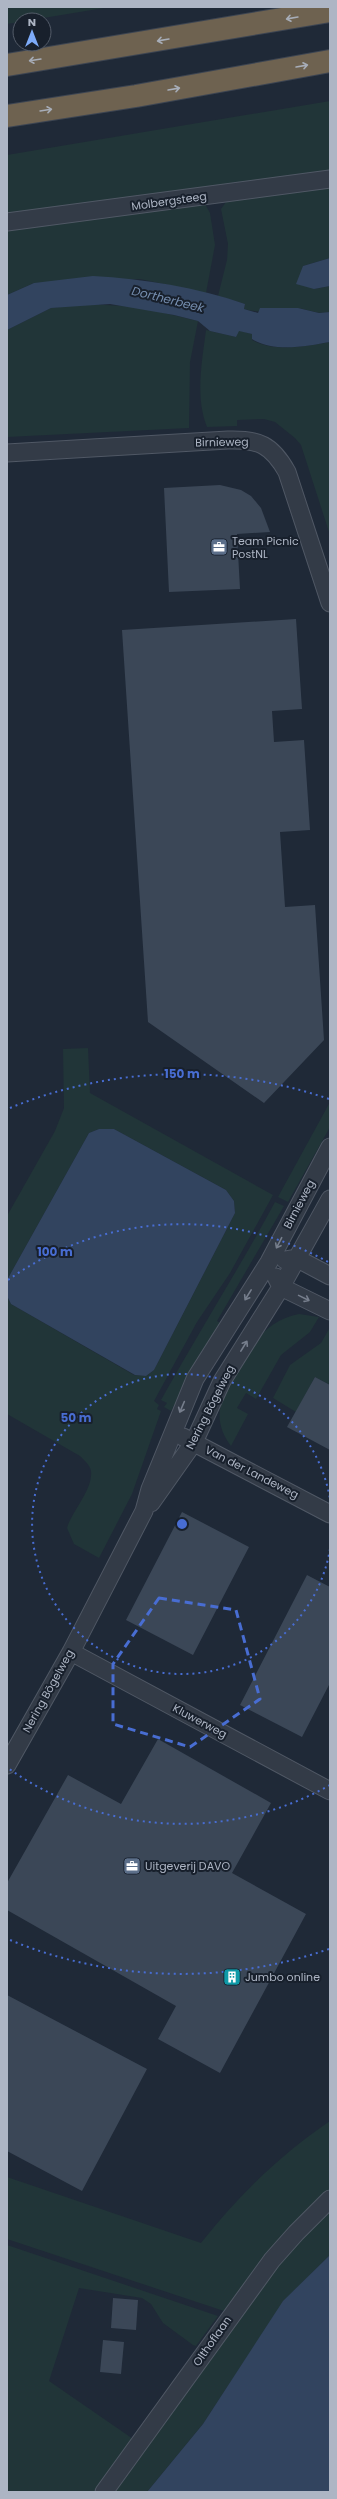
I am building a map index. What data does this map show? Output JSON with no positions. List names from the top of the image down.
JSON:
{
  "streets": {
    "street": [
      "Molbergsteeg",
      "Birnieweg",
      "Nering Bögelweg",
      "Van der Landeweg",
      "Kluwerweg",
      "Olthoflaan"
    ]
  },
  "crossings": [
    ["Birnieweg", "Nering Bögelweg"],
    ["Nering Bögelweg", "Van der Landeweg"],
    ["Nering Bögelweg", "Kluwerweg"]
  ],
  "water": ["Dortherbeek"],
  "places": {
    "office": ["Team Picnic PostNL", "Uitgeverij DAVO"],
    "building": ["Jumbo online"]
  },
  "north": "top",
  "rings": ["150 m", "100 m", "50 m"]
}
